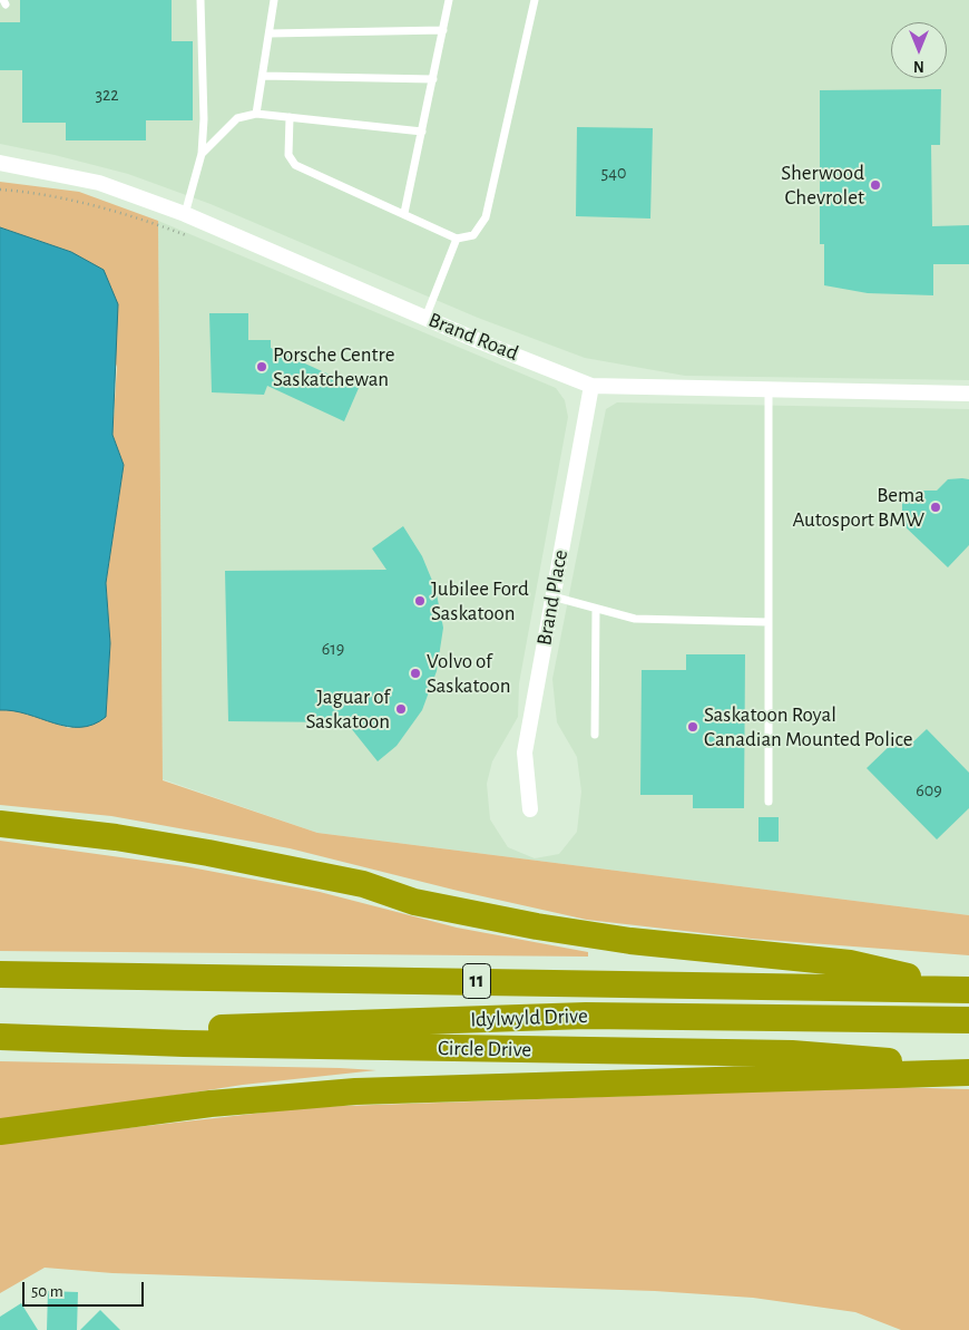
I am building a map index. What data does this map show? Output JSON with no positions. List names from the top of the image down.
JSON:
{
  "streets": {
    "highway": ["11", "Idylwyld Drive", "Circle Drive"],
    "street": ["Brand Road", "Brand Place"]
  },
  "crossings": [
    ["Brand Road", "Brand Place"],
    ["Idylwyld Drive", "Circle Drive"]
  ],
  "places": [
    "Sherwood Chevrolet",
    "Porsche Centre Saskatchewan",
    "Bema Autosport BMW",
    "Jubilee Ford Saskatoon",
    "Volvo of Saskatoon",
    "Jaguar of Saskatoon",
    "Saskatoon Royal Canadian Mounted Police"
  ],
  "house_numbers": [
    "322",
    "540",
    "619",
    "609"
  ],
  "scale_bar": "50 m",
  "north": "bottom"
}
